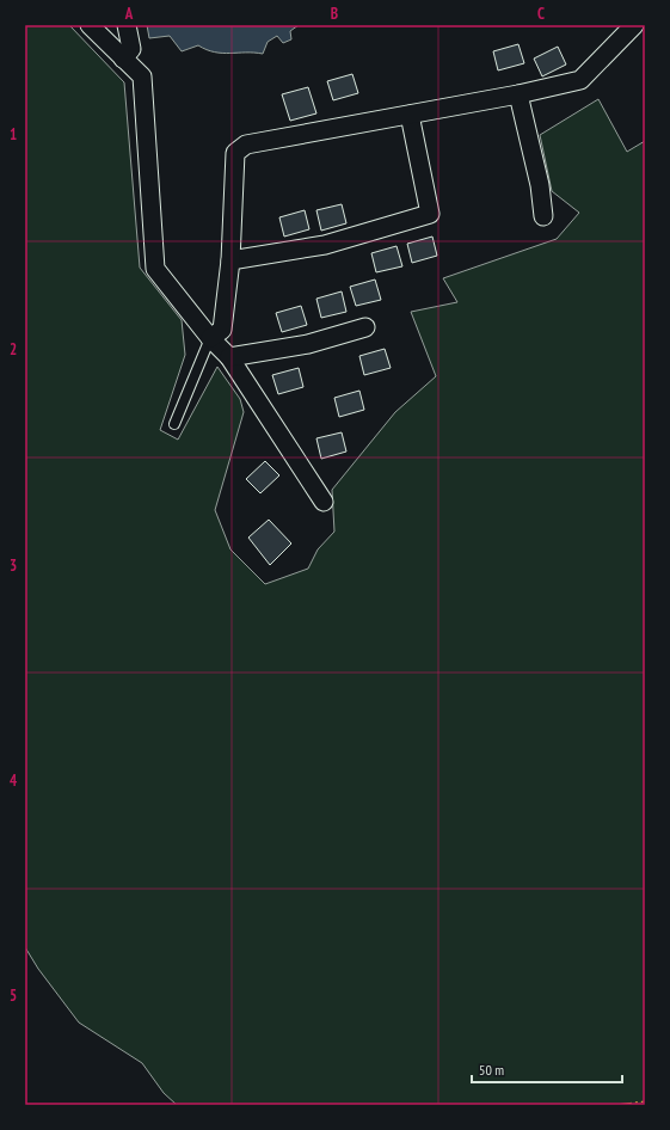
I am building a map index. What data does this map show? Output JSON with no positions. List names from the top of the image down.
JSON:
{
  "scale_bar": "50 m",
  "grid": {
    "columns": ["A", "B", "C"],
    "rows": [
      "1",
      "2",
      "3",
      "4",
      "5"
    ]
  }
}
